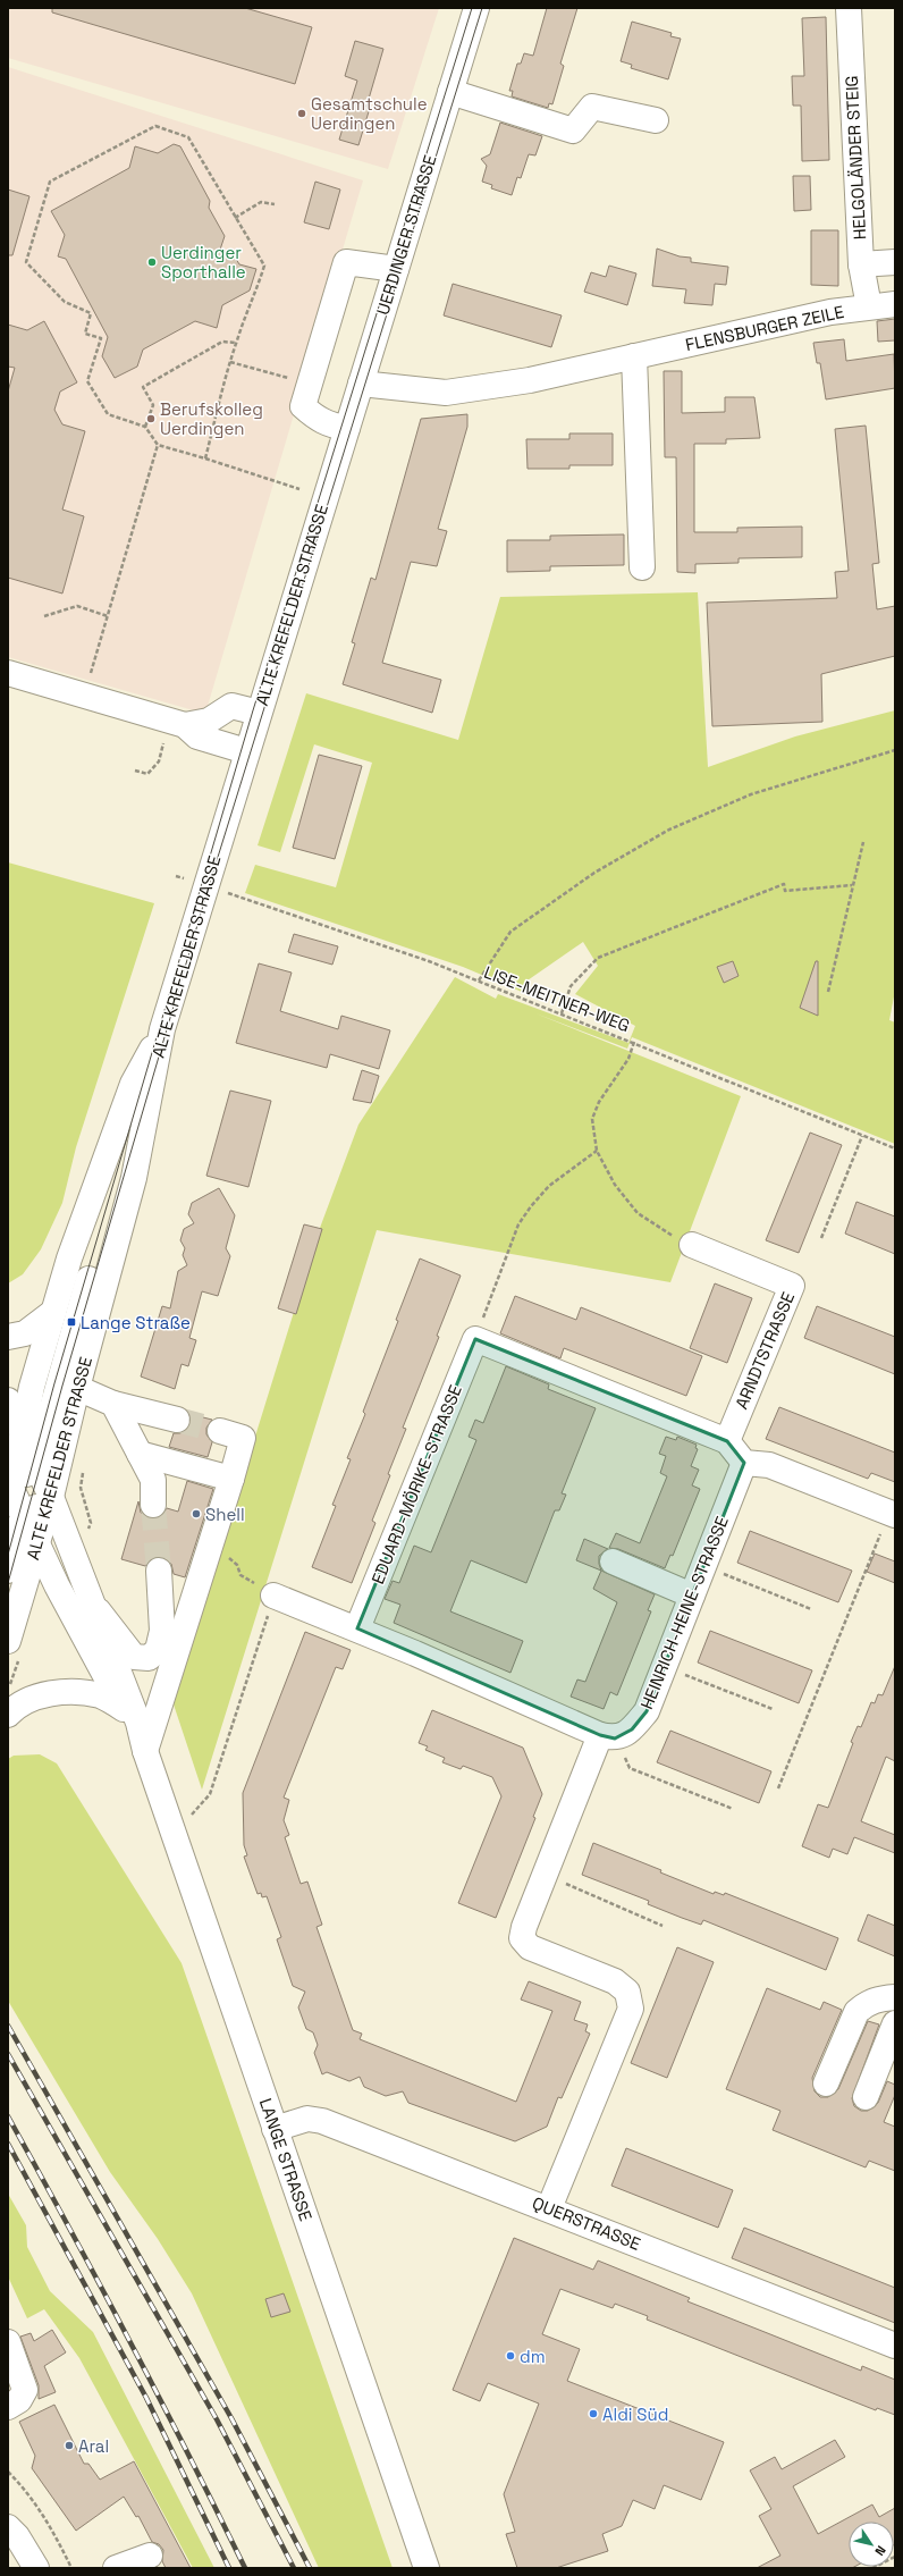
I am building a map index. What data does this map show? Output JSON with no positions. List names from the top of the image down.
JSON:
{
  "streets": {
    "street": [
      "HELGOLÄNDER STEIG",
      "UERDINGER STRASSE",
      "FLENSBURGER ZEILE",
      "ALTE KREFELDER STRASSE",
      "ARNDTSTRASSE",
      "EDUARD-MÖRIKE-STRASSE",
      "HEINRICH-HEINE-STRASSE",
      "LANGE STRASSE",
      "QUERSTRASSE"
    ],
    "path": ["LISE-MEITNER-WEG"]
  },
  "crossings": [
    ["HELGOLÄNDER STEIG", "FLENSBURGER ZEILE"],
    ["UERDINGER STRASSE", "FLENSBURGER ZEILE"],
    ["UERDINGER STRASSE", "ALTE KREFELDER STRASSE"],
    ["FLENSBURGER ZEILE", "ALTE KREFELDER STRASSE"],
    ["ALTE KREFELDER STRASSE", "LISE-MEITNER-WEG"],
    ["ALTE KREFELDER STRASSE", "LANGE STRASSE"],
    ["LANGE STRASSE", "QUERSTRASSE"]
  ],
  "places": {
    "other": [
      "Gesamtschule Uerdingen",
      "Uerdinger Sporthalle",
      "Berufskolleg Uerdingen",
      "Shell",
      "dm",
      "Aldi Süd",
      "Aral"
    ],
    "transit": ["Lange Straße"]
  },
  "north": "bottom right"
}
